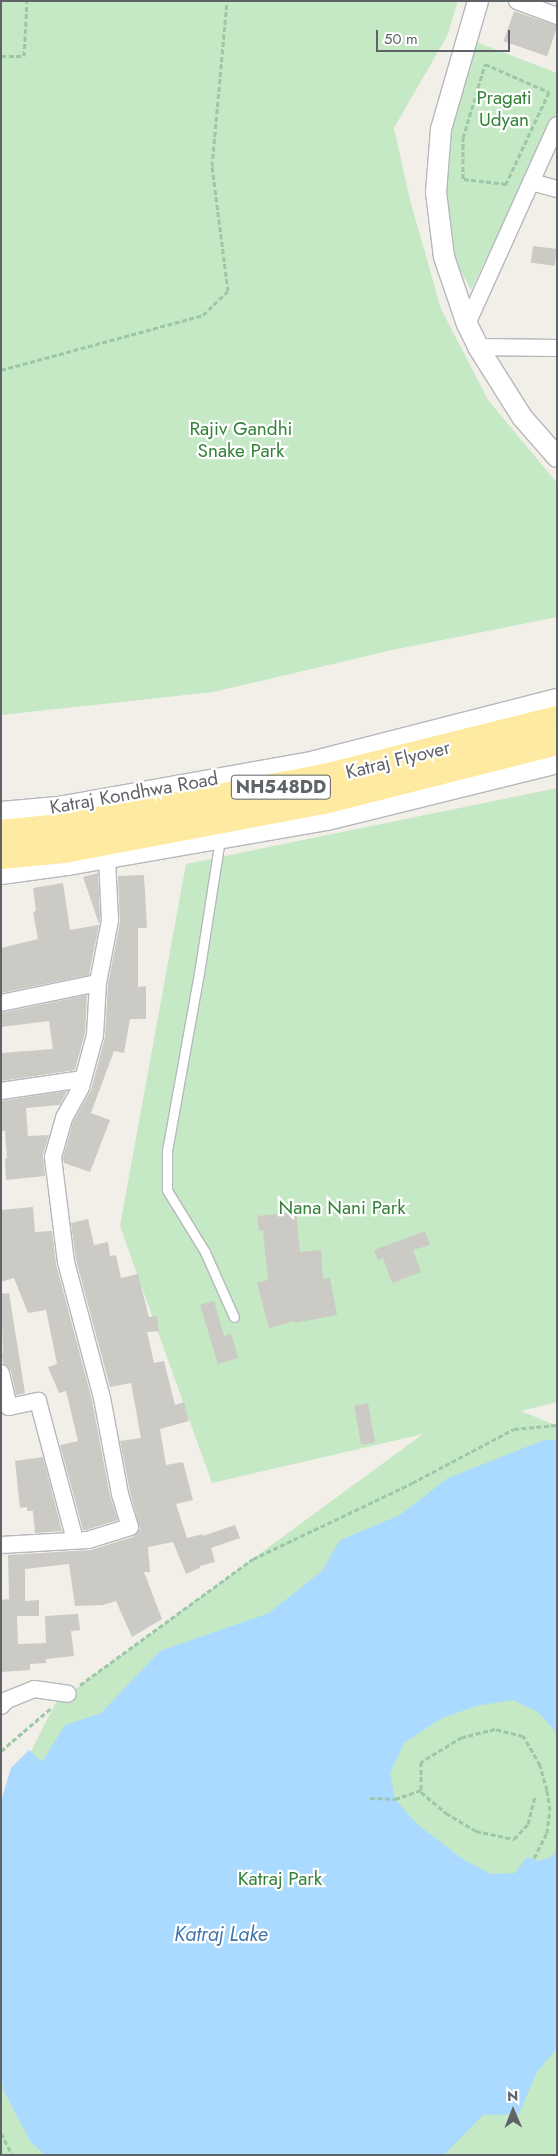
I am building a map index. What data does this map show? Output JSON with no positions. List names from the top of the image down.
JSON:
{
  "streets": {
    "highway": ["Katraj Flyover", "NH548DD"],
    "street": ["Katraj Kondhwa Road"]
  },
  "water": ["Katraj Lake"],
  "parks": [
    "Pragati Udyan",
    "Rajiv Gandhi Snake Park",
    "Nana Nani Park",
    "Katraj Park"
  ],
  "scale_bar": "50 m",
  "north": "top"
}
